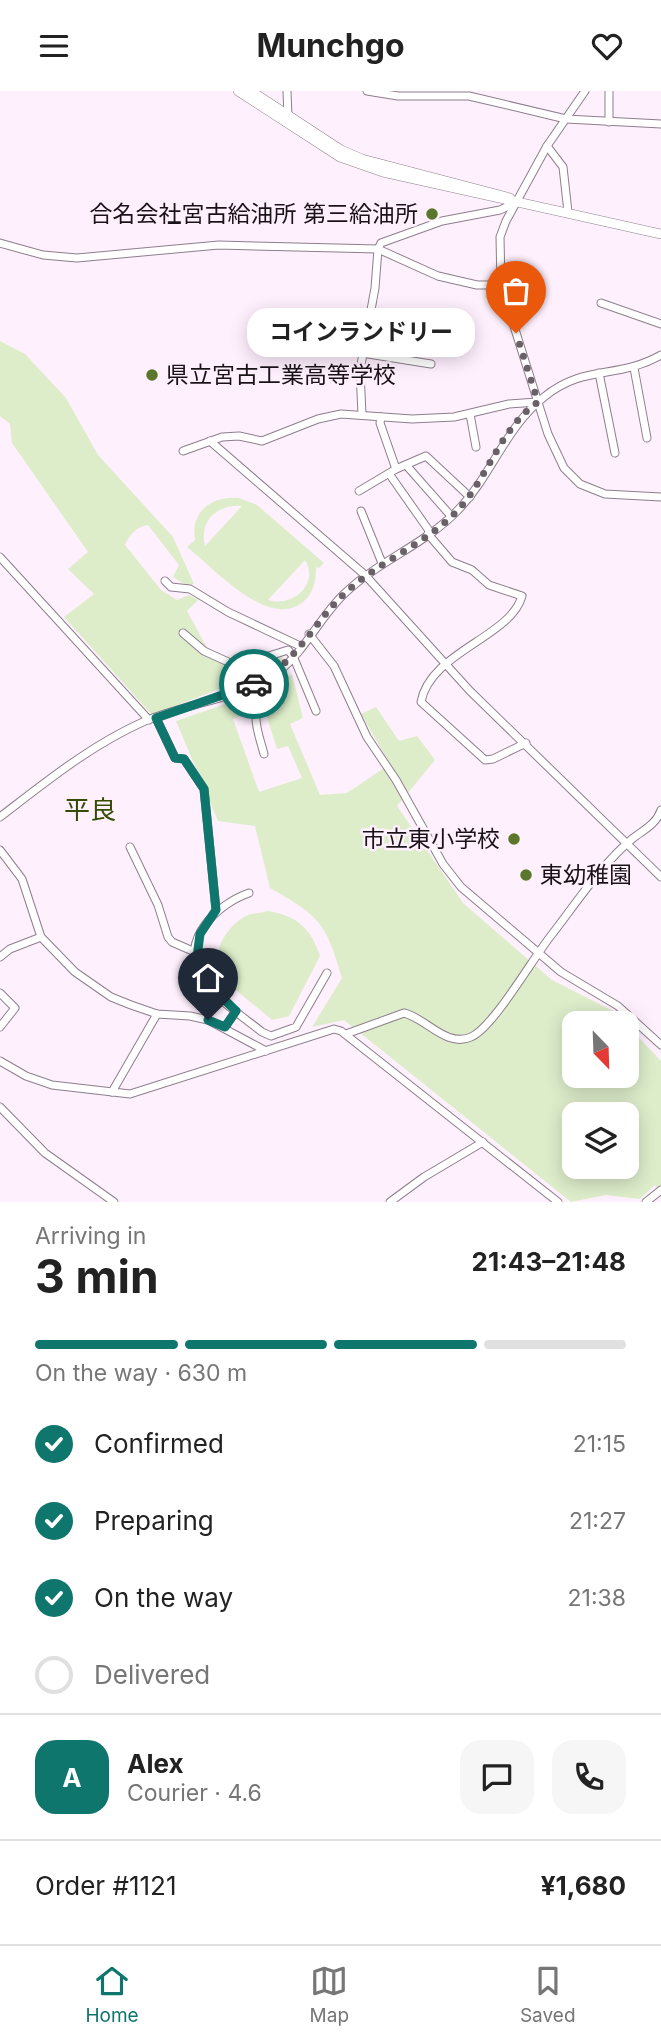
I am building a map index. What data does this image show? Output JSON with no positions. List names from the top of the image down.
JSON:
{
  "districts": ["平良"],
  "places": [
    "合名会社宮古給油所 第三給油所",
    "コインランドリー",
    "県立宮古工業高等学校",
    "市立東小学校",
    "東幼稚園"
  ],
  "north": "bottom right",
  "page": {
    "header": "Munchgo",
    "bubble": "コインランドリー",
    "heading": ["3 min", "Arriving in", "21:43–21:48"],
    "panel": [
      "Alex",
      "Courier · 4.6",
      "Order #1121",
      "¥1,680"
    ],
    "bar": "On the way · 630 m",
    "list": [
      ["Confirmed", "21:15"],
      ["Preparing", "21:27"],
      ["On the way", "21:38"],
      "Delivered"
    ],
    "round": "A",
    "tabs": ["Home", "Map", "Saved"]
  }
}
